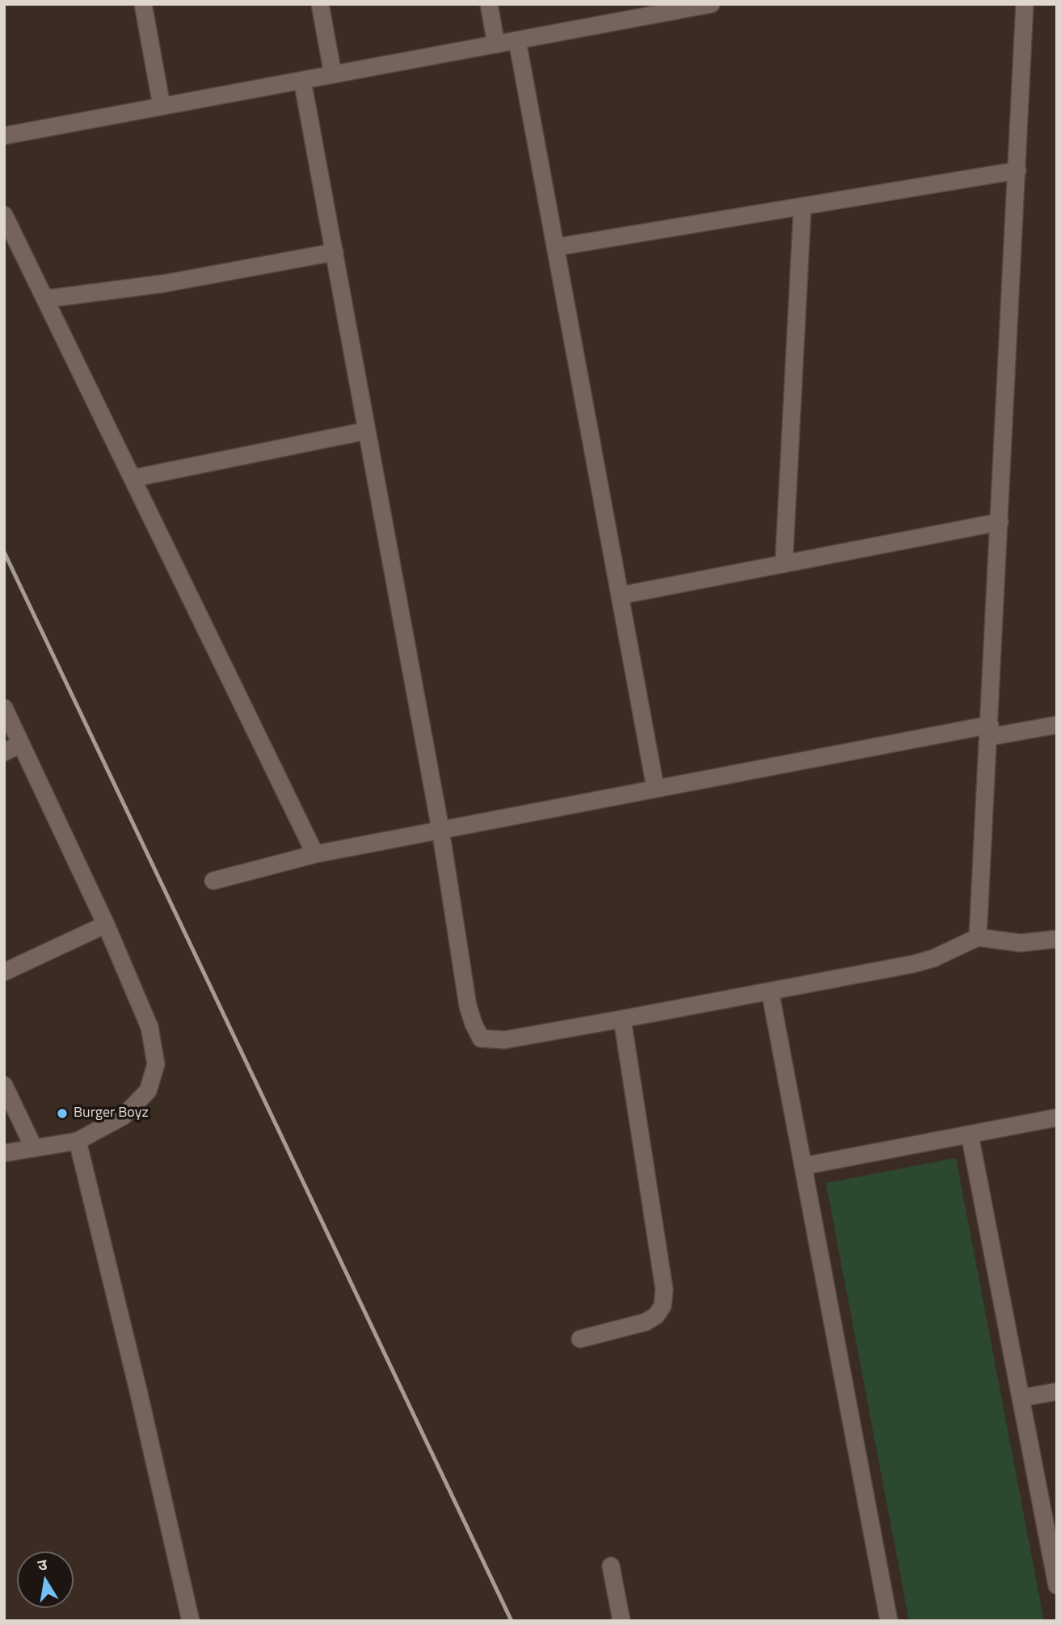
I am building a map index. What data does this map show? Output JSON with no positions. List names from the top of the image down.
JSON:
{
  "places": ["Burger Boyz"],
  "north": "top"
}
